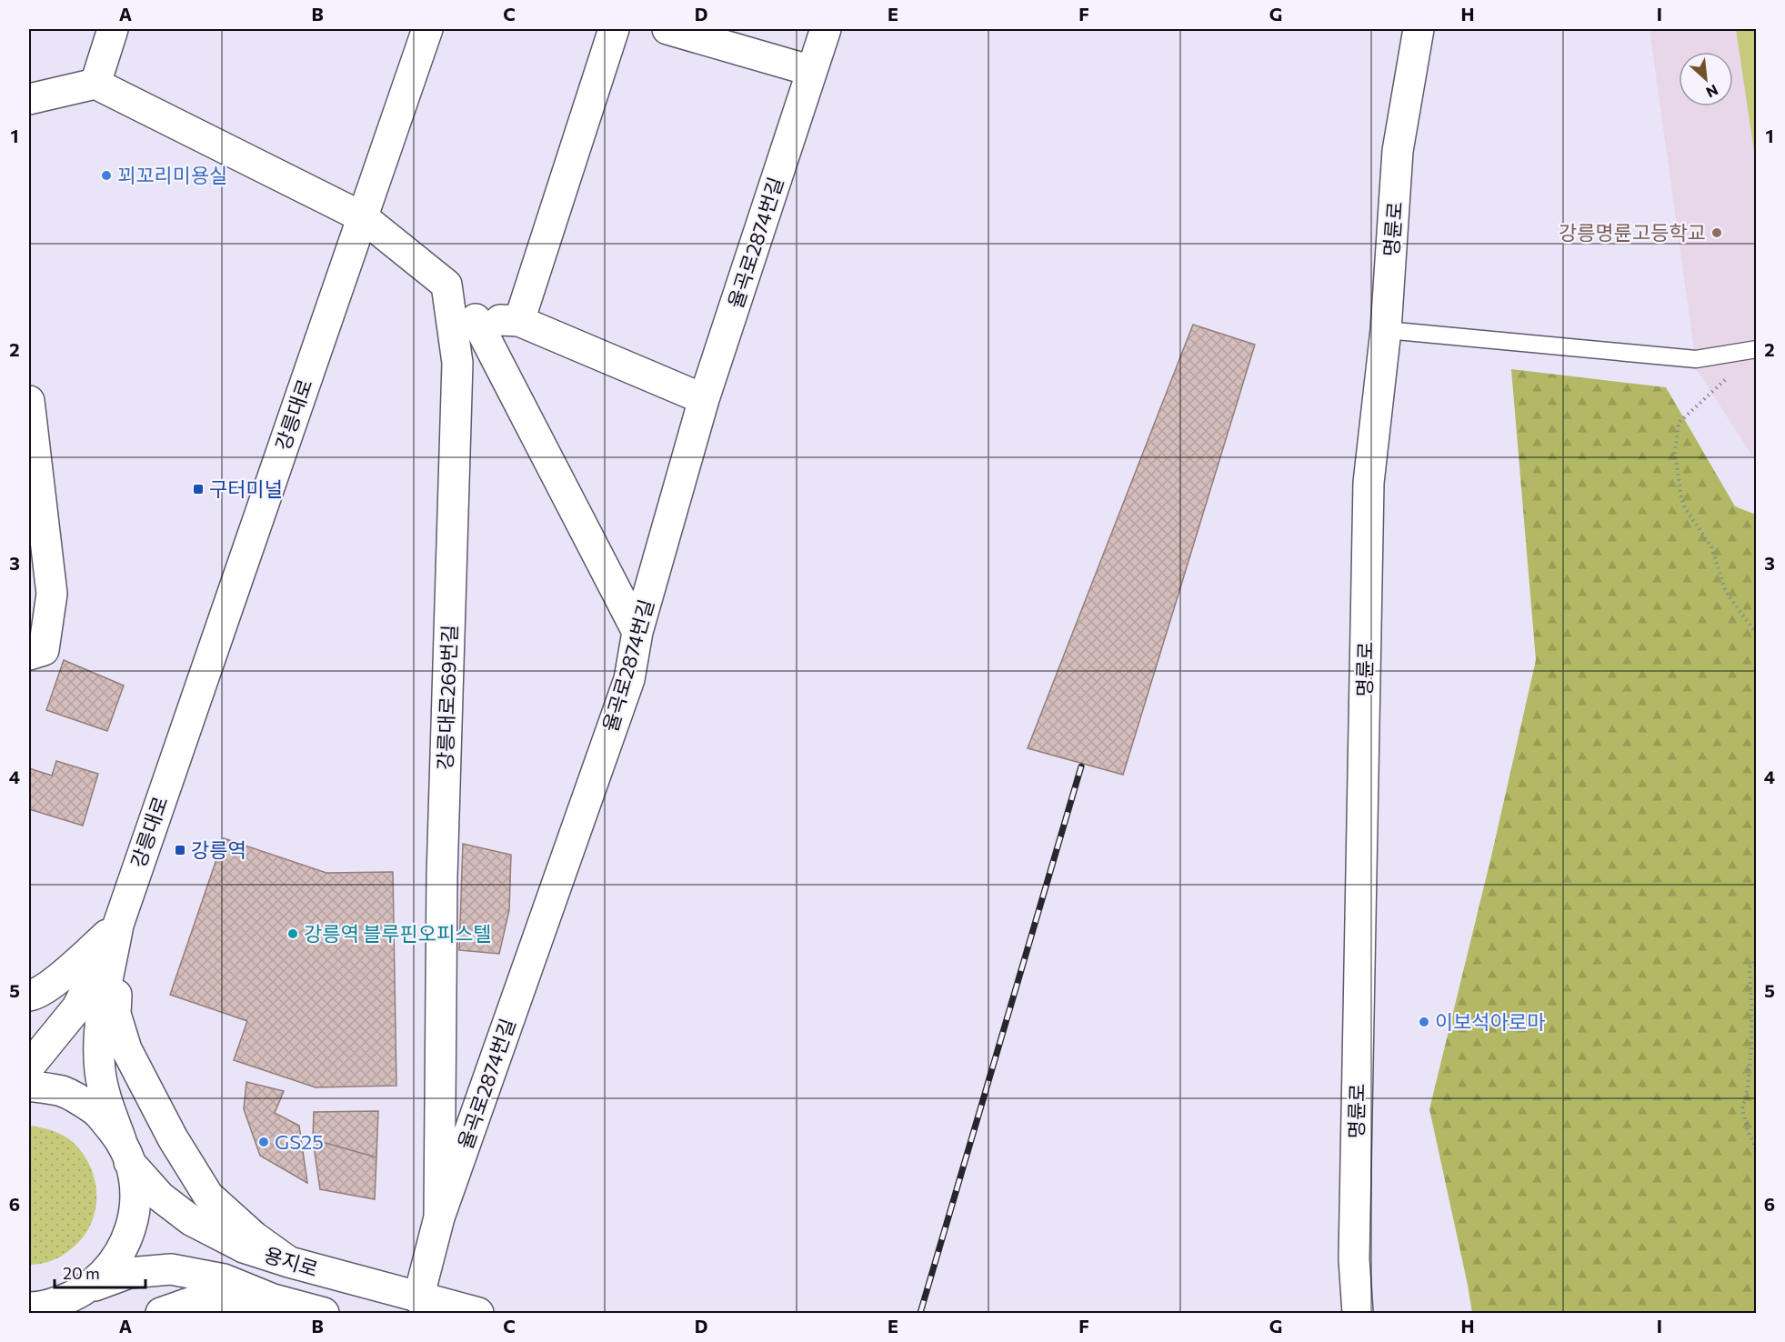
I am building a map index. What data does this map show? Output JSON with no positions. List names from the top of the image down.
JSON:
{
  "streets": {
    "street": [
      "명륜로",
      "율곡로2874번길",
      "강릉대로",
      "강릉대로269번길",
      "용지로"
    ]
  },
  "crossings": [
    ["율곡로2874번길", "강릉대로269번길"],
    ["율곡로2874번길", "용지로"]
  ],
  "places": {
    "other": [
      "꾀꼬리미용실",
      "강릉명륜고등학교",
      "강릉역 블루핀오피스텔",
      "이보석아로마",
      "GS25"
    ],
    "transit": ["구터미널", "강릉역"]
  },
  "scale_bar": "20 m",
  "north": "bottom right",
  "grid": {
    "columns": [
      "A",
      "B",
      "C",
      "D",
      "E",
      "F",
      "G",
      "H",
      "I"
    ],
    "rows": [
      "1",
      "2",
      "3",
      "4",
      "5",
      "6"
    ]
  }
}
